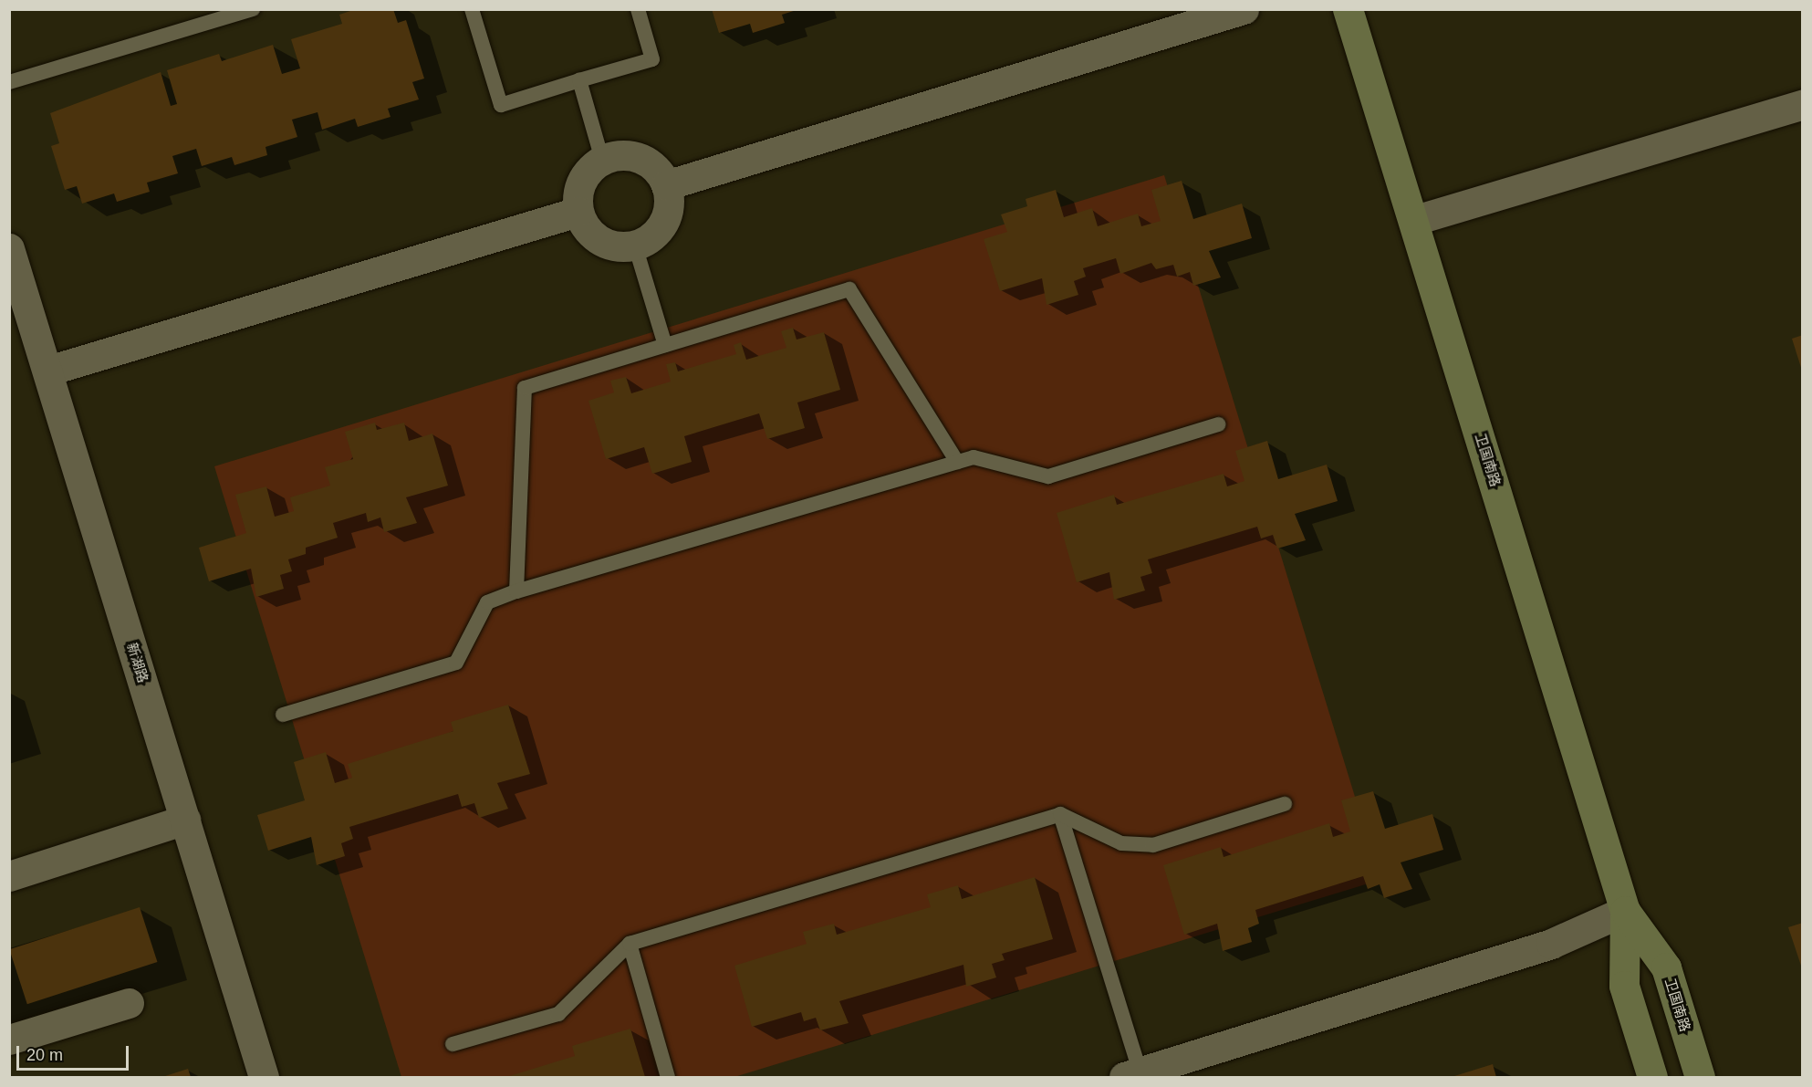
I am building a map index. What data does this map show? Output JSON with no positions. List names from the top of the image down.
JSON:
{
  "streets": {
    "main road": ["卫国南路"],
    "street": ["新湖路"]
  },
  "scale_bar": "20 m"
}
